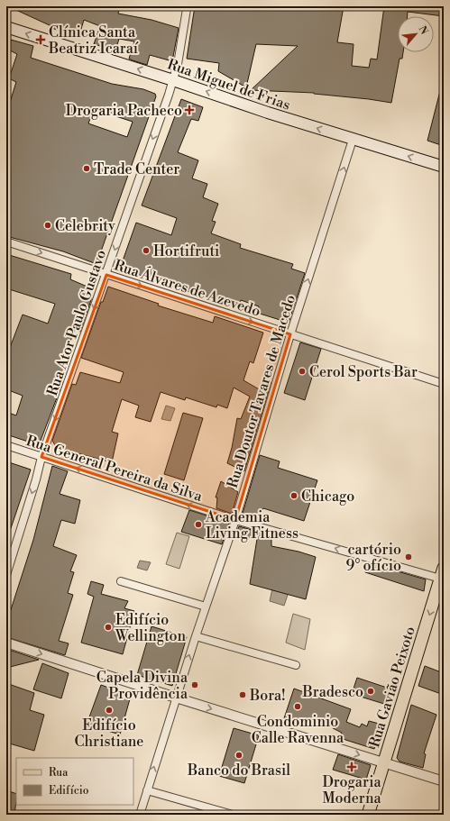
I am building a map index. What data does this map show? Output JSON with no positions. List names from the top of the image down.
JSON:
{
  "streets": {
    "main road": ["Rua Miguel de Frias", "Rua Gavião Peixoto"],
    "street": [
      "Rua Álvares de Azevedo",
      "Rua Ator Paulo Gustavo",
      "Rua Doutor Tavares de Macedo",
      "Rua General Pereira da Silva"
    ]
  },
  "crossings": [
    ["Rua Miguel de Frias", "Rua Ator Paulo Gustavo"],
    ["Rua Miguel de Frias", "Rua Doutor Tavares de Macedo"],
    ["Rua Álvares de Azevedo", "Rua Ator Paulo Gustavo"],
    ["Rua Álvares de Azevedo", "Rua Doutor Tavares de Macedo"],
    ["Rua Ator Paulo Gustavo", "Rua General Pereira da Silva"],
    ["Rua Doutor Tavares de Macedo", "Rua General Pereira da Silva"],
    ["Rua General Pereira da Silva", "Rua Gavião Peixoto"]
  ],
  "one_way": [
    "Rua Miguel de Frias",
    "Rua Álvares de Azevedo",
    "Rua Ator Paulo Gustavo",
    "Rua Doutor Tavares de Macedo",
    "Rua General Pereira da Silva",
    "Rua Gavião Peixoto"
  ],
  "places": {
    "health": ["Clínica Santa Beatriz Icaraí", "Drogaria Pacheco", "Drogaria Moderna"],
    "other": [
      "Trade Center",
      "Celebrity",
      "Hortifruti",
      "Cerol Sports Bar",
      "Chicago",
      "Academia Living Fitness",
      "cartório 9° ofício",
      "Edifício Wellington",
      "Capela Divina Providência",
      "Bradesco",
      "Bora!",
      "Condominio Calle Ravenna",
      "Edifício Christiane",
      "Banco do Brasil"
    ]
  },
  "legend": ["Rua", "Edifício"],
  "north": "top right"
}
